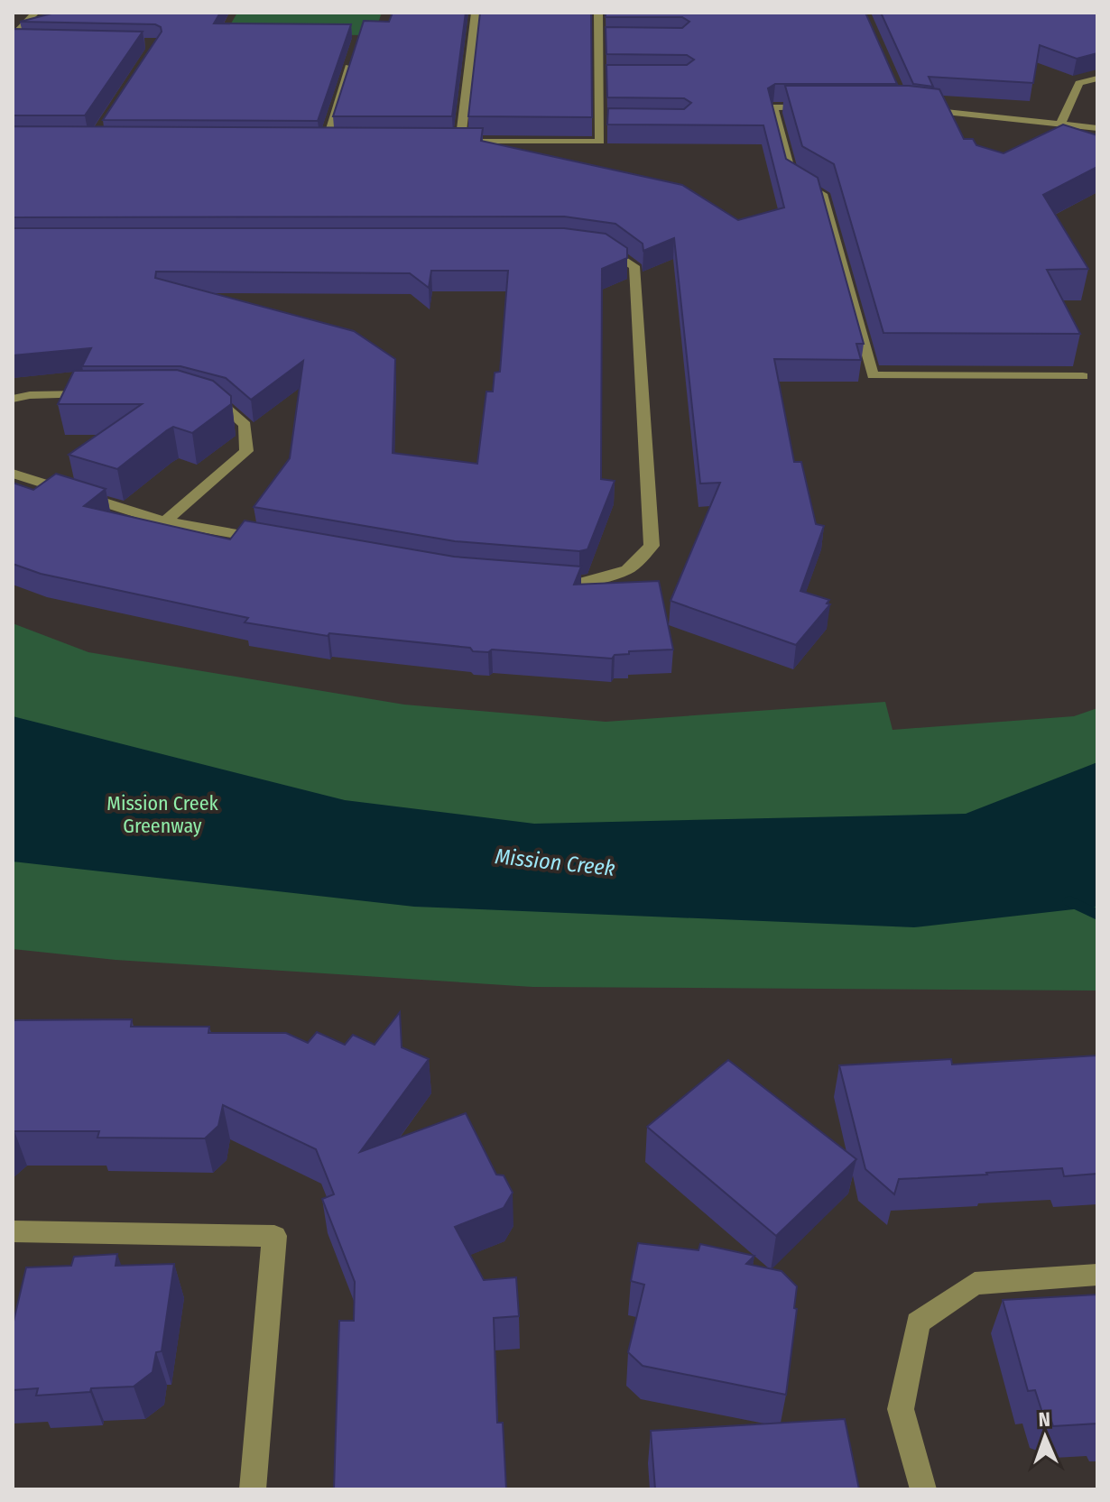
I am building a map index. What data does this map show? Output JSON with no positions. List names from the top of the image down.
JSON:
{
  "water": ["Mission Creek"],
  "parks": ["Mission Creek Greenway"],
  "north": "top"
}
